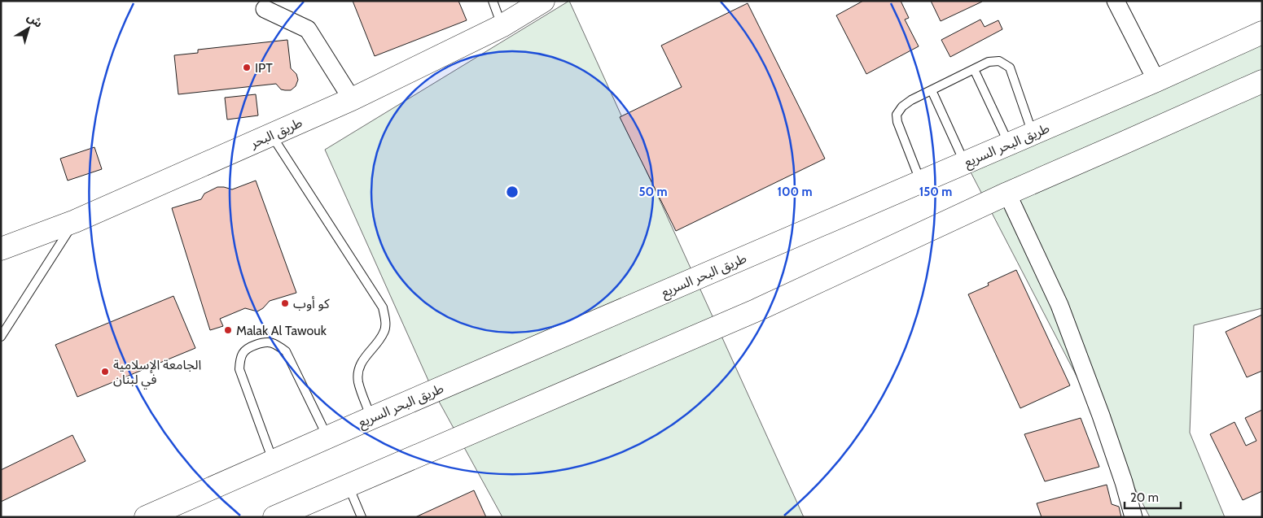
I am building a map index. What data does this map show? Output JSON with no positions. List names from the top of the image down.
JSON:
{
  "streets": {
    "highway": ["طريق البحر", "طريق البحر السريع"]
  },
  "places": [
    "IPT",
    "كو أوب",
    "Malak Al Tawouk",
    "الجامعة الإسلامية في لبنان"
  ],
  "scale_bar": "20 m",
  "north": "top right",
  "rings": ["50 m", "100 m", "150 m"]
}
